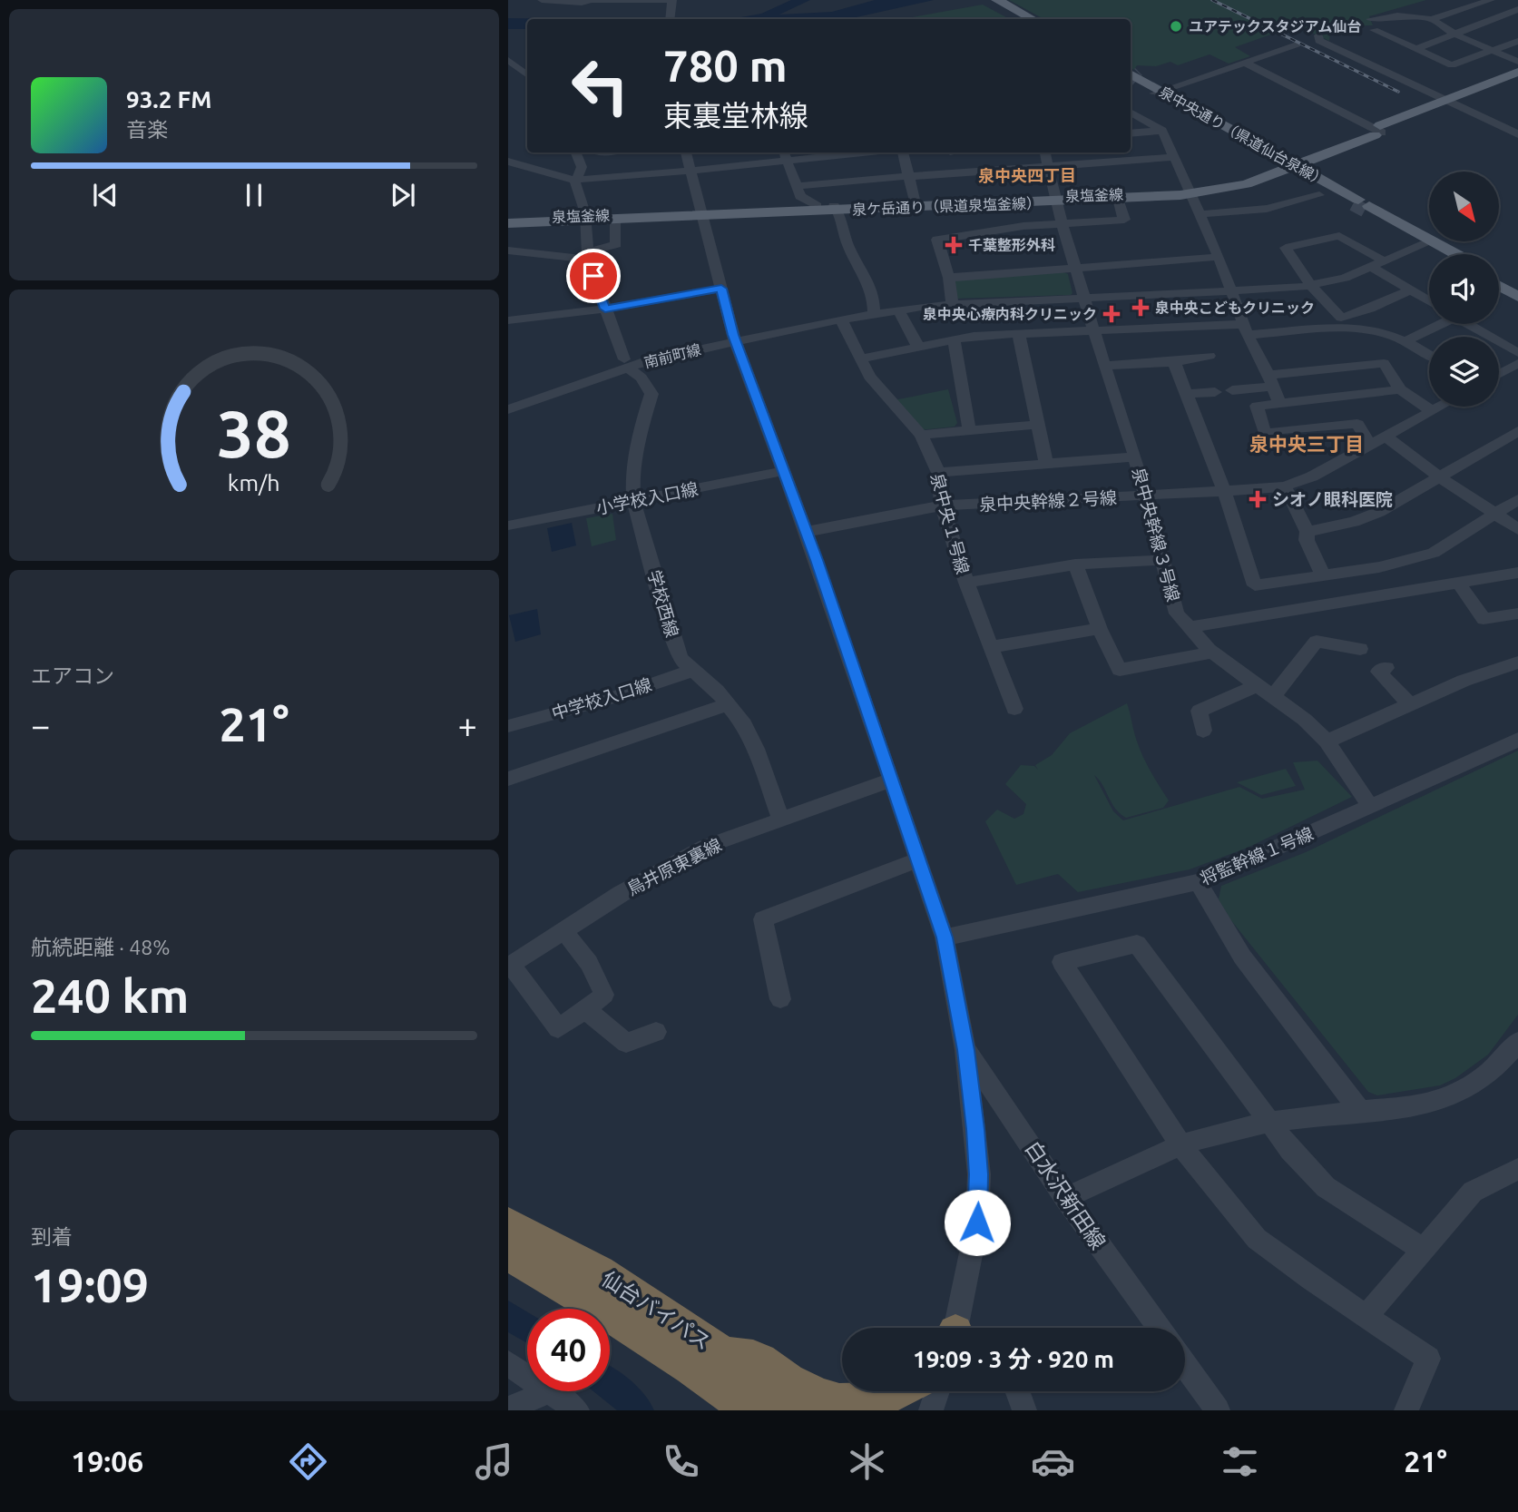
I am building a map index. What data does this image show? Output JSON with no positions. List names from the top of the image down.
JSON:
{
  "streets": {
    "highway": ["仙台バイパス"],
    "main road": ["泉中央通り（県道仙台泉線）", "泉塩釜線", "泉ケ岳通り（県道泉塩釜線）"],
    "street": [
      "南前町線",
      "小学校入口線",
      "泉中央幹線２号線",
      "泉中央１号線",
      "泉中央幹線３号線",
      "学校西線",
      "中学校入口線",
      "将監幹線１号線",
      "鳥井原東裏線",
      "白水沢新田線"
    ]
  },
  "crossings": [
    ["泉中央通り（県道仙台泉線）", "泉ケ岳通り（県道泉塩釜線）"],
    ["泉中央通り（県道仙台泉線）", "南前町線"],
    ["泉塩釜線", "泉ケ岳通り（県道泉塩釜線）"],
    ["泉塩釜線", "泉中央幹線３号線"],
    ["泉ケ岳通り（県道泉塩釜線）", "泉中央幹線３号線"],
    ["南前町線", "泉中央１号線"],
    ["南前町線", "泉中央幹線３号線"],
    ["南前町線", "学校西線"],
    ["小学校入口線", "学校西線"],
    ["泉中央幹線２号線", "泉中央１号線"],
    ["泉中央幹線２号線", "泉中央幹線３号線"],
    ["泉中央幹線３号線", "将監幹線１号線"],
    ["学校西線", "中学校入口線"],
    ["学校西線", "鳥井原東裏線"]
  ],
  "districts": ["泉中央四丁目", "泉中央三丁目"],
  "places": {
    "other": ["ユアテックスタジアム仙台"],
    "health": [
      "千葉整形外科",
      "泉中央こどもクリニック",
      "泉中央心療内科クリニック",
      "シオノ眼科医院"
    ]
  },
  "north": "bottom right",
  "page": {
    "turn": ["780 m", "東裏堂林線"],
    "song": ["93.2 FM", "音楽"],
    "tile": [
      "エアコン",
      ["航続距離 · 48%", "240 km"],
      ["到着", "19:09"]
    ],
    "heat": ["−", "21°", "+"],
    "limit": "40",
    "trip": "19:09 · 3 分 · 920 m",
    "tabs": ["19:06", "21°"],
    "gauge": ["38", "km/h"]
  }
}
